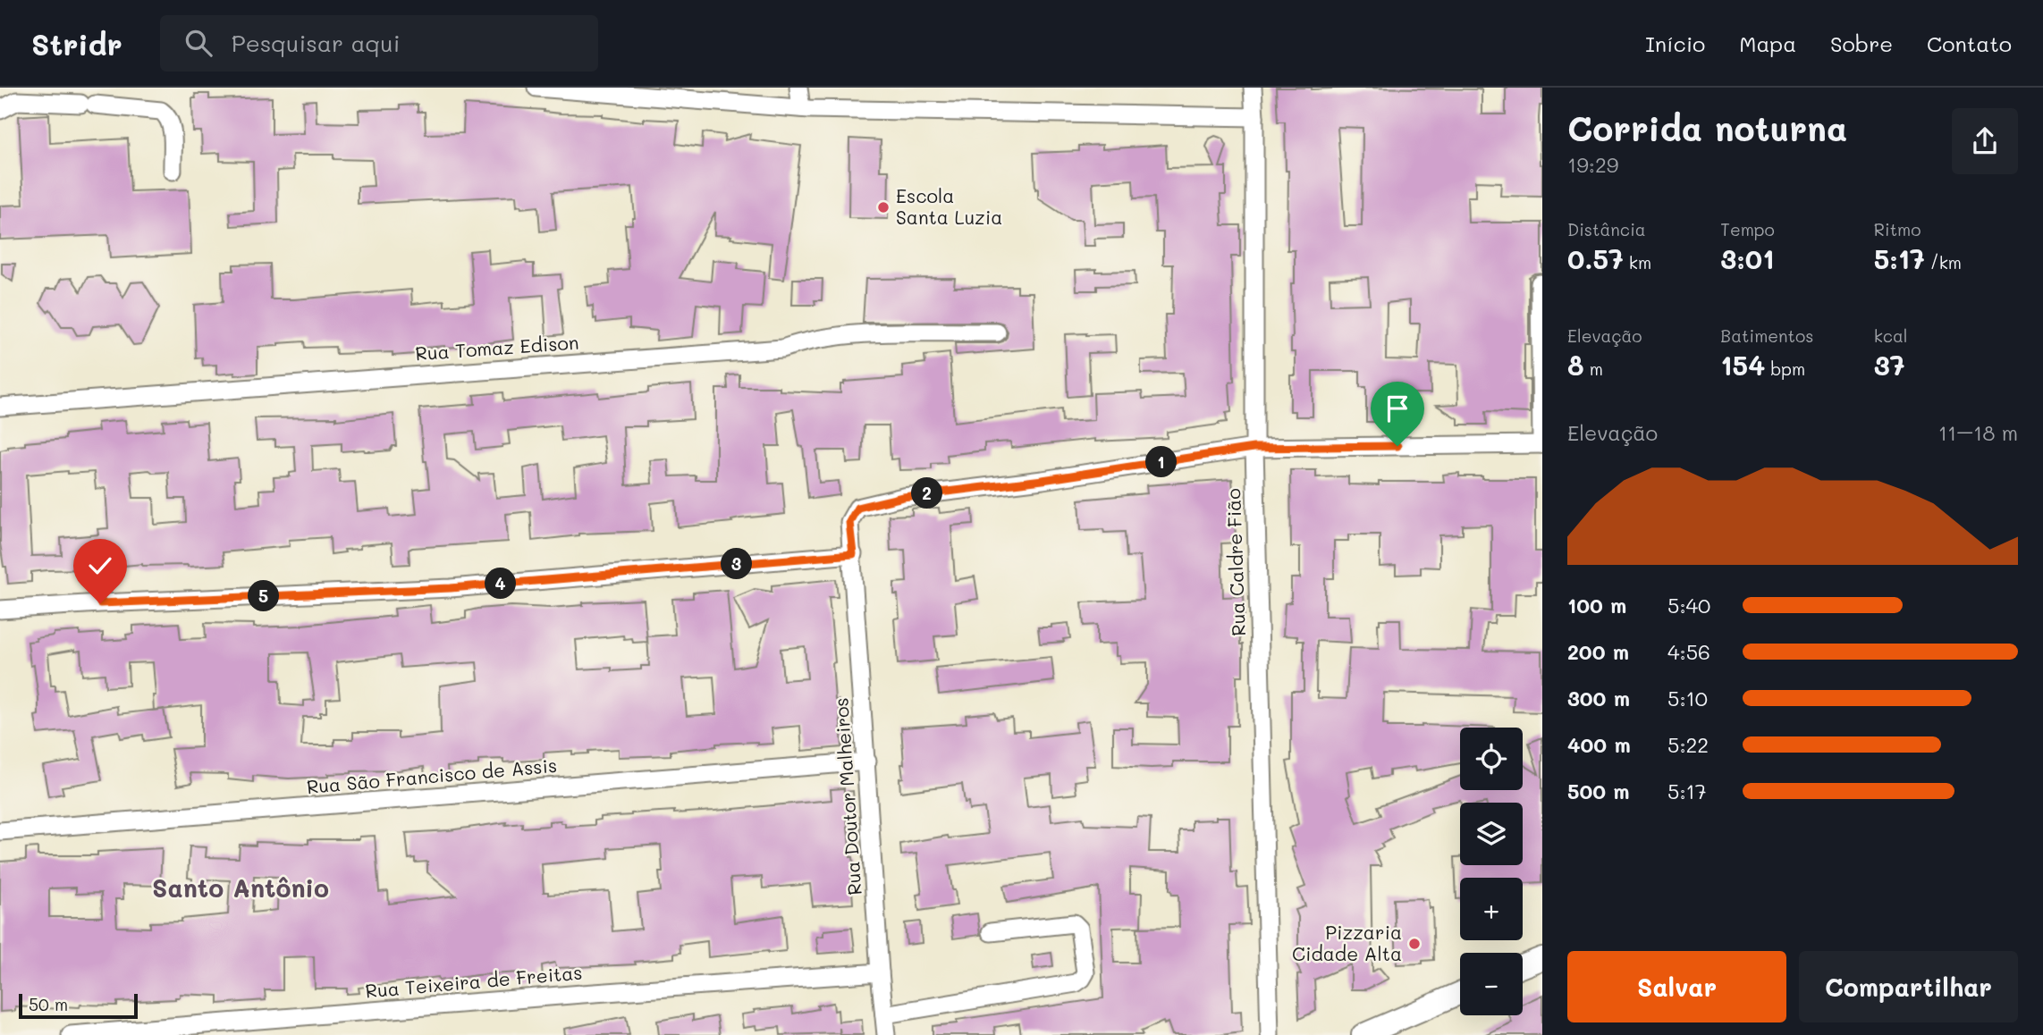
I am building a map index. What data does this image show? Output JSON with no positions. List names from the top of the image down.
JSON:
{
  "streets": {
    "street": [
      "Rua Tomaz Edison",
      "Rua Caldre Fião",
      "Rua São Francisco de Assis",
      "Rua Doutor Malheiros",
      "Rua Teixeira de Freitas"
    ]
  },
  "crossings": [
    ["Rua Caldre Fião", "Rua Doutor Malheiros"],
    ["Rua São Francisco de Assis", "Rua Doutor Malheiros"],
    ["Rua Doutor Malheiros", "Rua Teixeira de Freitas"]
  ],
  "districts": ["Santo Antônio"],
  "places": ["Escola Santa Luzia", "Pizzaria Cidade Alta"],
  "scale_bar": "50 m",
  "page": {
    "header": "Stridr",
    "search": "Pesquisar aqui",
    "nav": [
      "Início",
      "Mapa",
      "Sobre",
      "Contato"
    ],
    "heading": ["Corrida noturna", "19:29"],
    "stats": [
      ["Distância", "0.57 km"],
      ["Tempo", "3:01"],
      ["Ritmo", "5:17 /km"],
      ["Elevação", "8 m"],
      ["Batimentos", "154 bpm"],
      ["kcal", "37"]
    ],
    "chart": ["Elevação", "11–18 m"],
    "pins": [
      "1",
      "2",
      "3",
      "4",
      "5"
    ],
    "list": [
      {
        "name": "100 m",
        "note": "5:40"
      },
      {
        "name": "200 m",
        "note": "4:56"
      },
      {
        "name": "300 m",
        "note": "5:10"
      },
      {
        "name": "400 m",
        "note": "5:22"
      },
      {
        "name": "500 m",
        "note": "5:17"
      }
    ],
    "map_buttons": ["+", "−"],
    "buttons": ["Salvar", "Compartilhar"],
    "scale": "50 m"
  }
}
